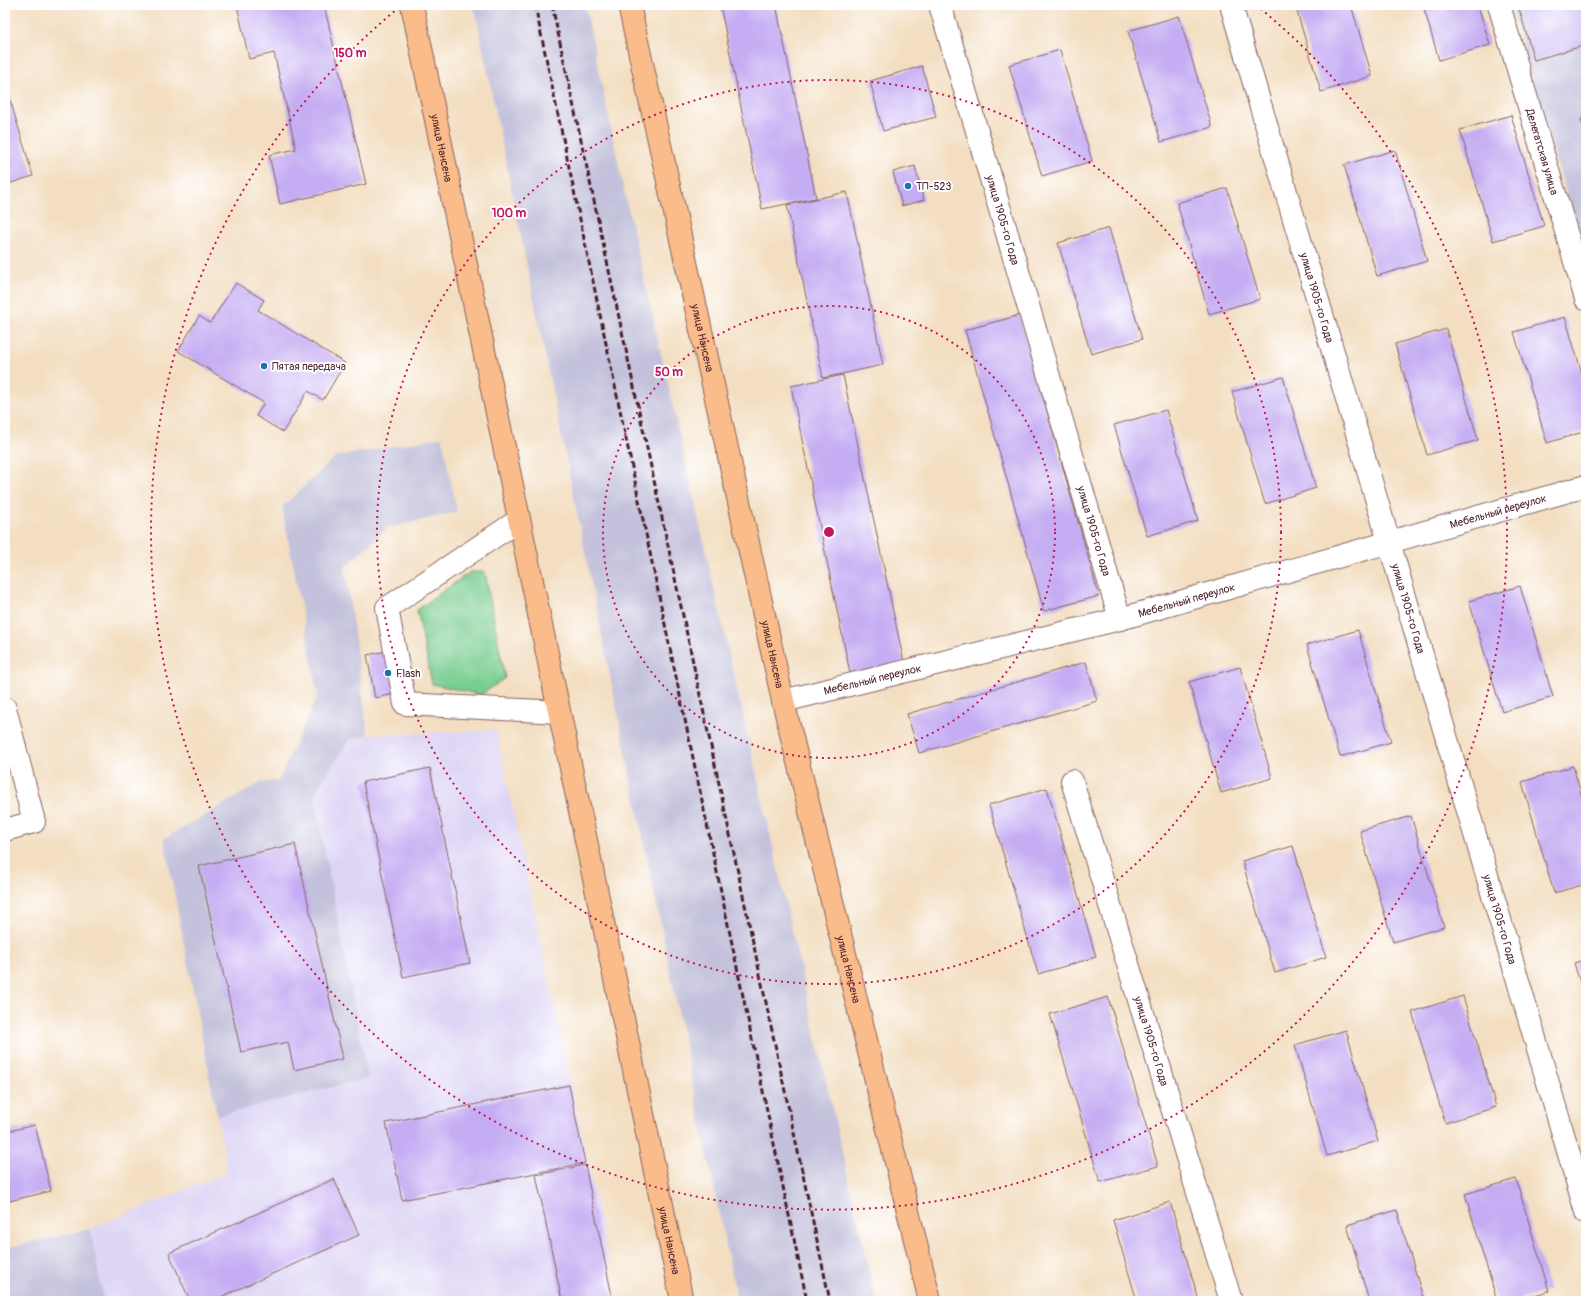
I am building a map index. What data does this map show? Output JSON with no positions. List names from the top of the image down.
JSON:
{
  "streets": {
    "main road": ["улица Нансена"],
    "street": ["Делегатская улица", "улица 1905-го Года", "Мебельный переулок"]
  },
  "crossings": [
    ["улица Нансена", "Мебельный переулок"],
    ["улица 1905-го Года", "Мебельный переулок"]
  ],
  "places": ["ТП-523", "Пятая передача", "Flash"],
  "rings": ["150 m", "100 m", "50 m"]
}
